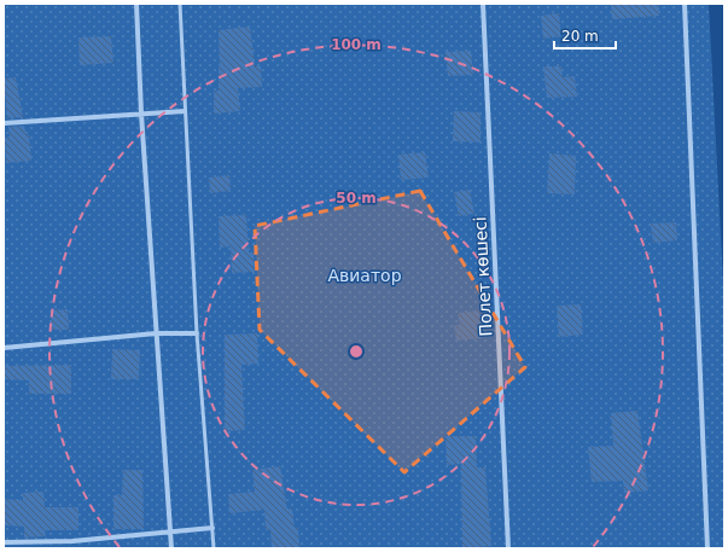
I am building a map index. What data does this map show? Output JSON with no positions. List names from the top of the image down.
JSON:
{
  "streets": {
    "street": ["Полет көшесі"]
  },
  "parks": ["Авиатор"],
  "scale_bar": "20 m",
  "rings": ["100 m", "50 m"]
}
